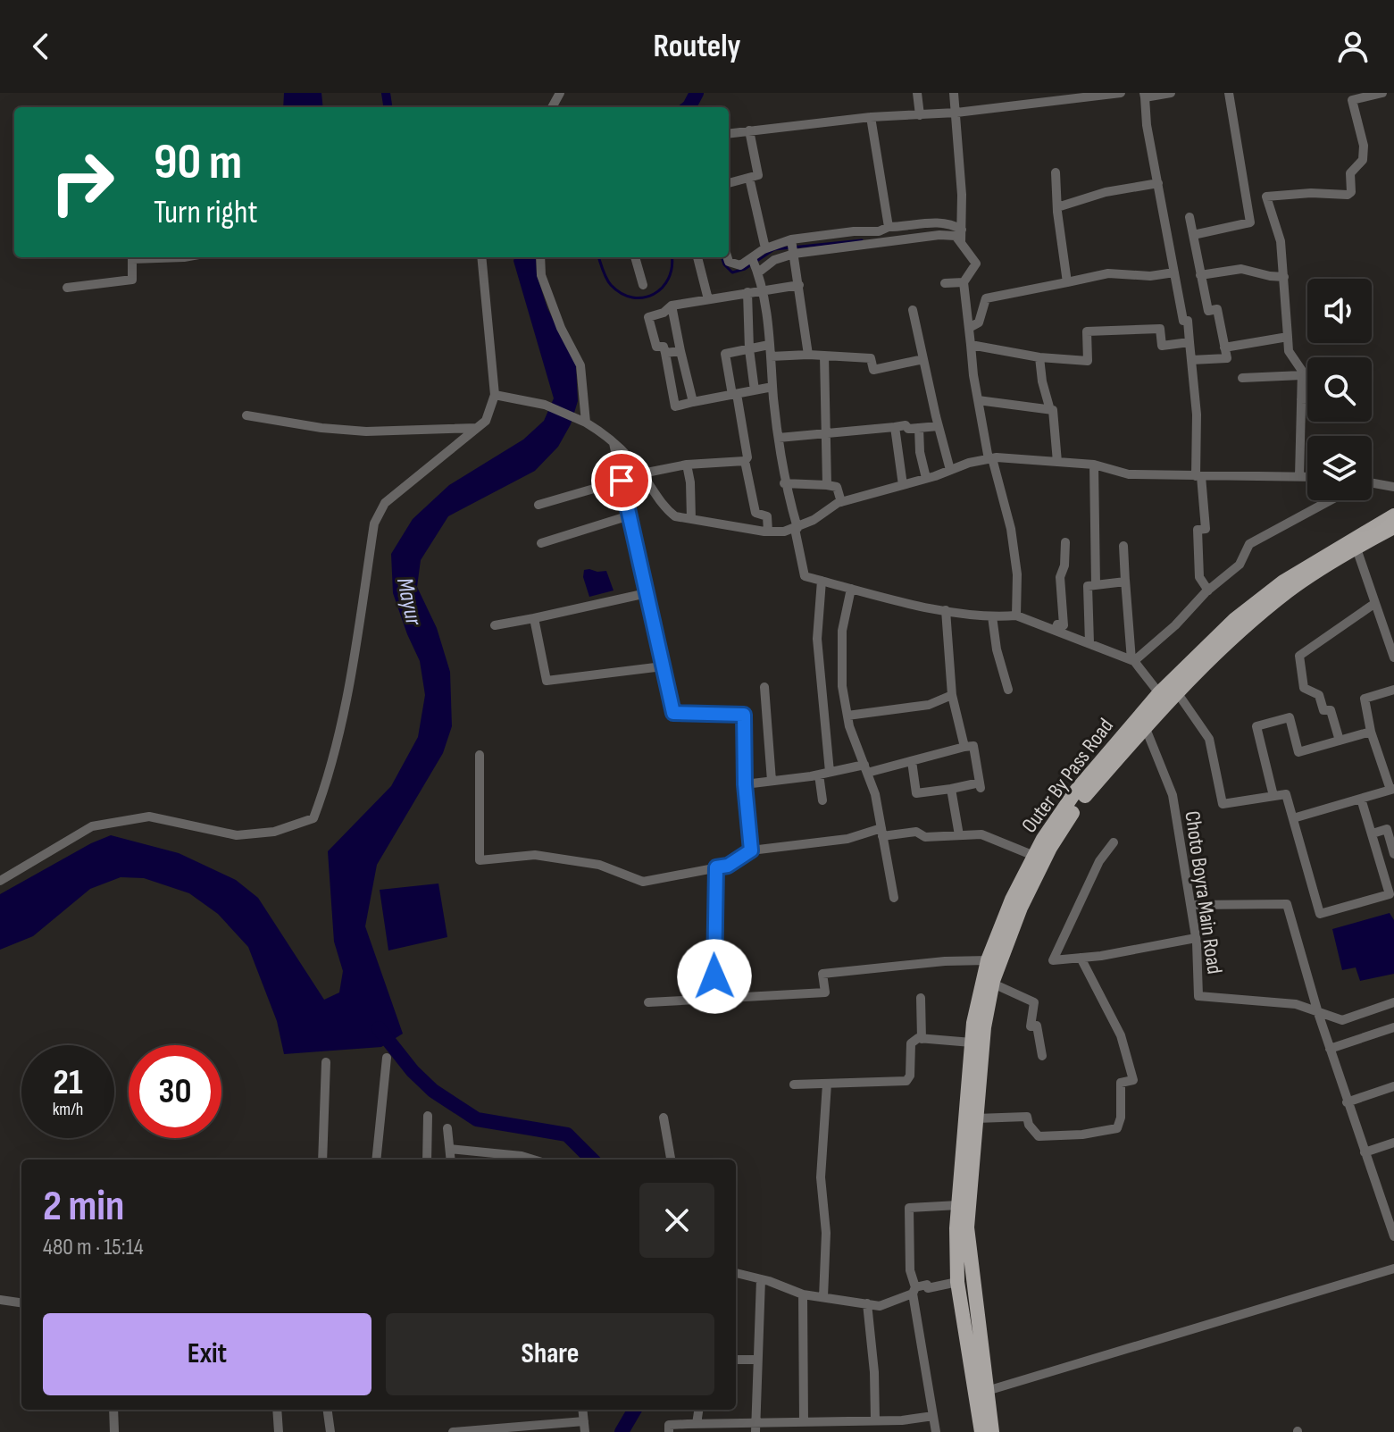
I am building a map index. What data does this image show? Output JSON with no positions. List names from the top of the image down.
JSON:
{
  "streets": {
    "main road": ["Outer By Pass Road"],
    "street": ["Choto Boyra Main Road"]
  },
  "crossings": [
    ["Outer By Pass Road", "Choto Boyra Main Road"]
  ],
  "water": ["Mayur"],
  "page": {
    "header": "Routely",
    "turn": ["90 m", "Turn right"],
    "speed": "21 km/h",
    "limit": "30",
    "heading": ["2 min", "480 m · 15:14"],
    "buttons": ["Exit", "Share"]
  }
}
